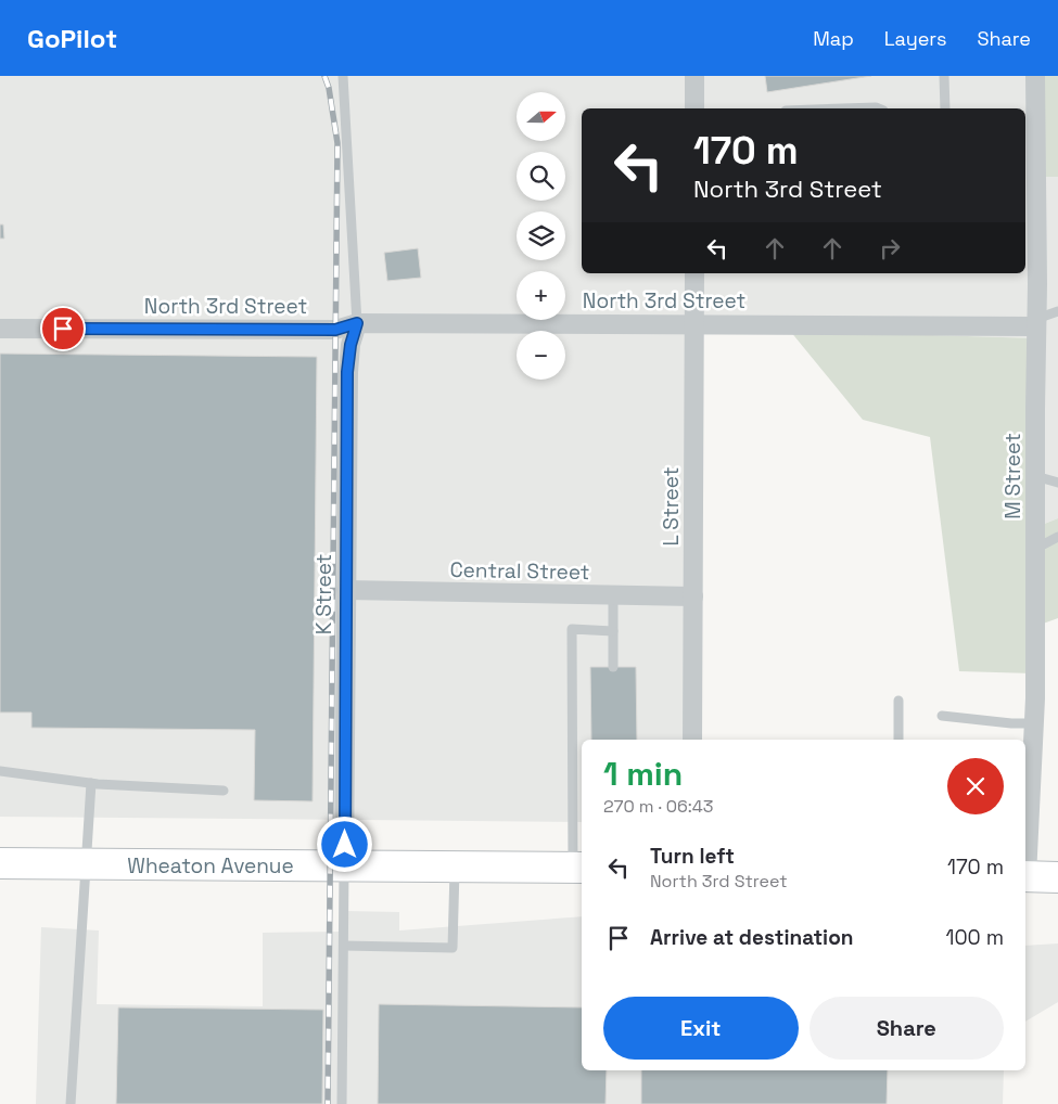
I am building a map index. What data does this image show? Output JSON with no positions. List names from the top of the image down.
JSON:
{
  "streets": {
    "main road": ["Wheaton Avenue"],
    "street": [
      "North 3rd Street",
      "M Street",
      "L Street",
      "Central Street",
      "K Street"
    ]
  },
  "crossings": [
    ["North 3rd Street", "M Street"],
    ["North 3rd Street", "L Street"],
    ["North 3rd Street", "K Street"],
    ["L Street", "Central Street"],
    ["Central Street", "K Street"],
    ["K Street", "Wheaton Avenue"]
  ],
  "north": "right",
  "page": {
    "header": "GoPilot",
    "nav": ["Map", "Layers", "Share"],
    "map_buttons": ["+", "−"],
    "turn": ["170 m", "North 3rd Street"],
    "heading": ["1 min", "270 m · 06:43"],
    "list": [
      {
        "name": "Turn left",
        "note": "North 3rd Street",
        "value": "170 m"
      },
      {
        "name": "Arrive at destination",
        "value": "100 m"
      }
    ],
    "buttons": ["Exit", "Share"]
  }
}
